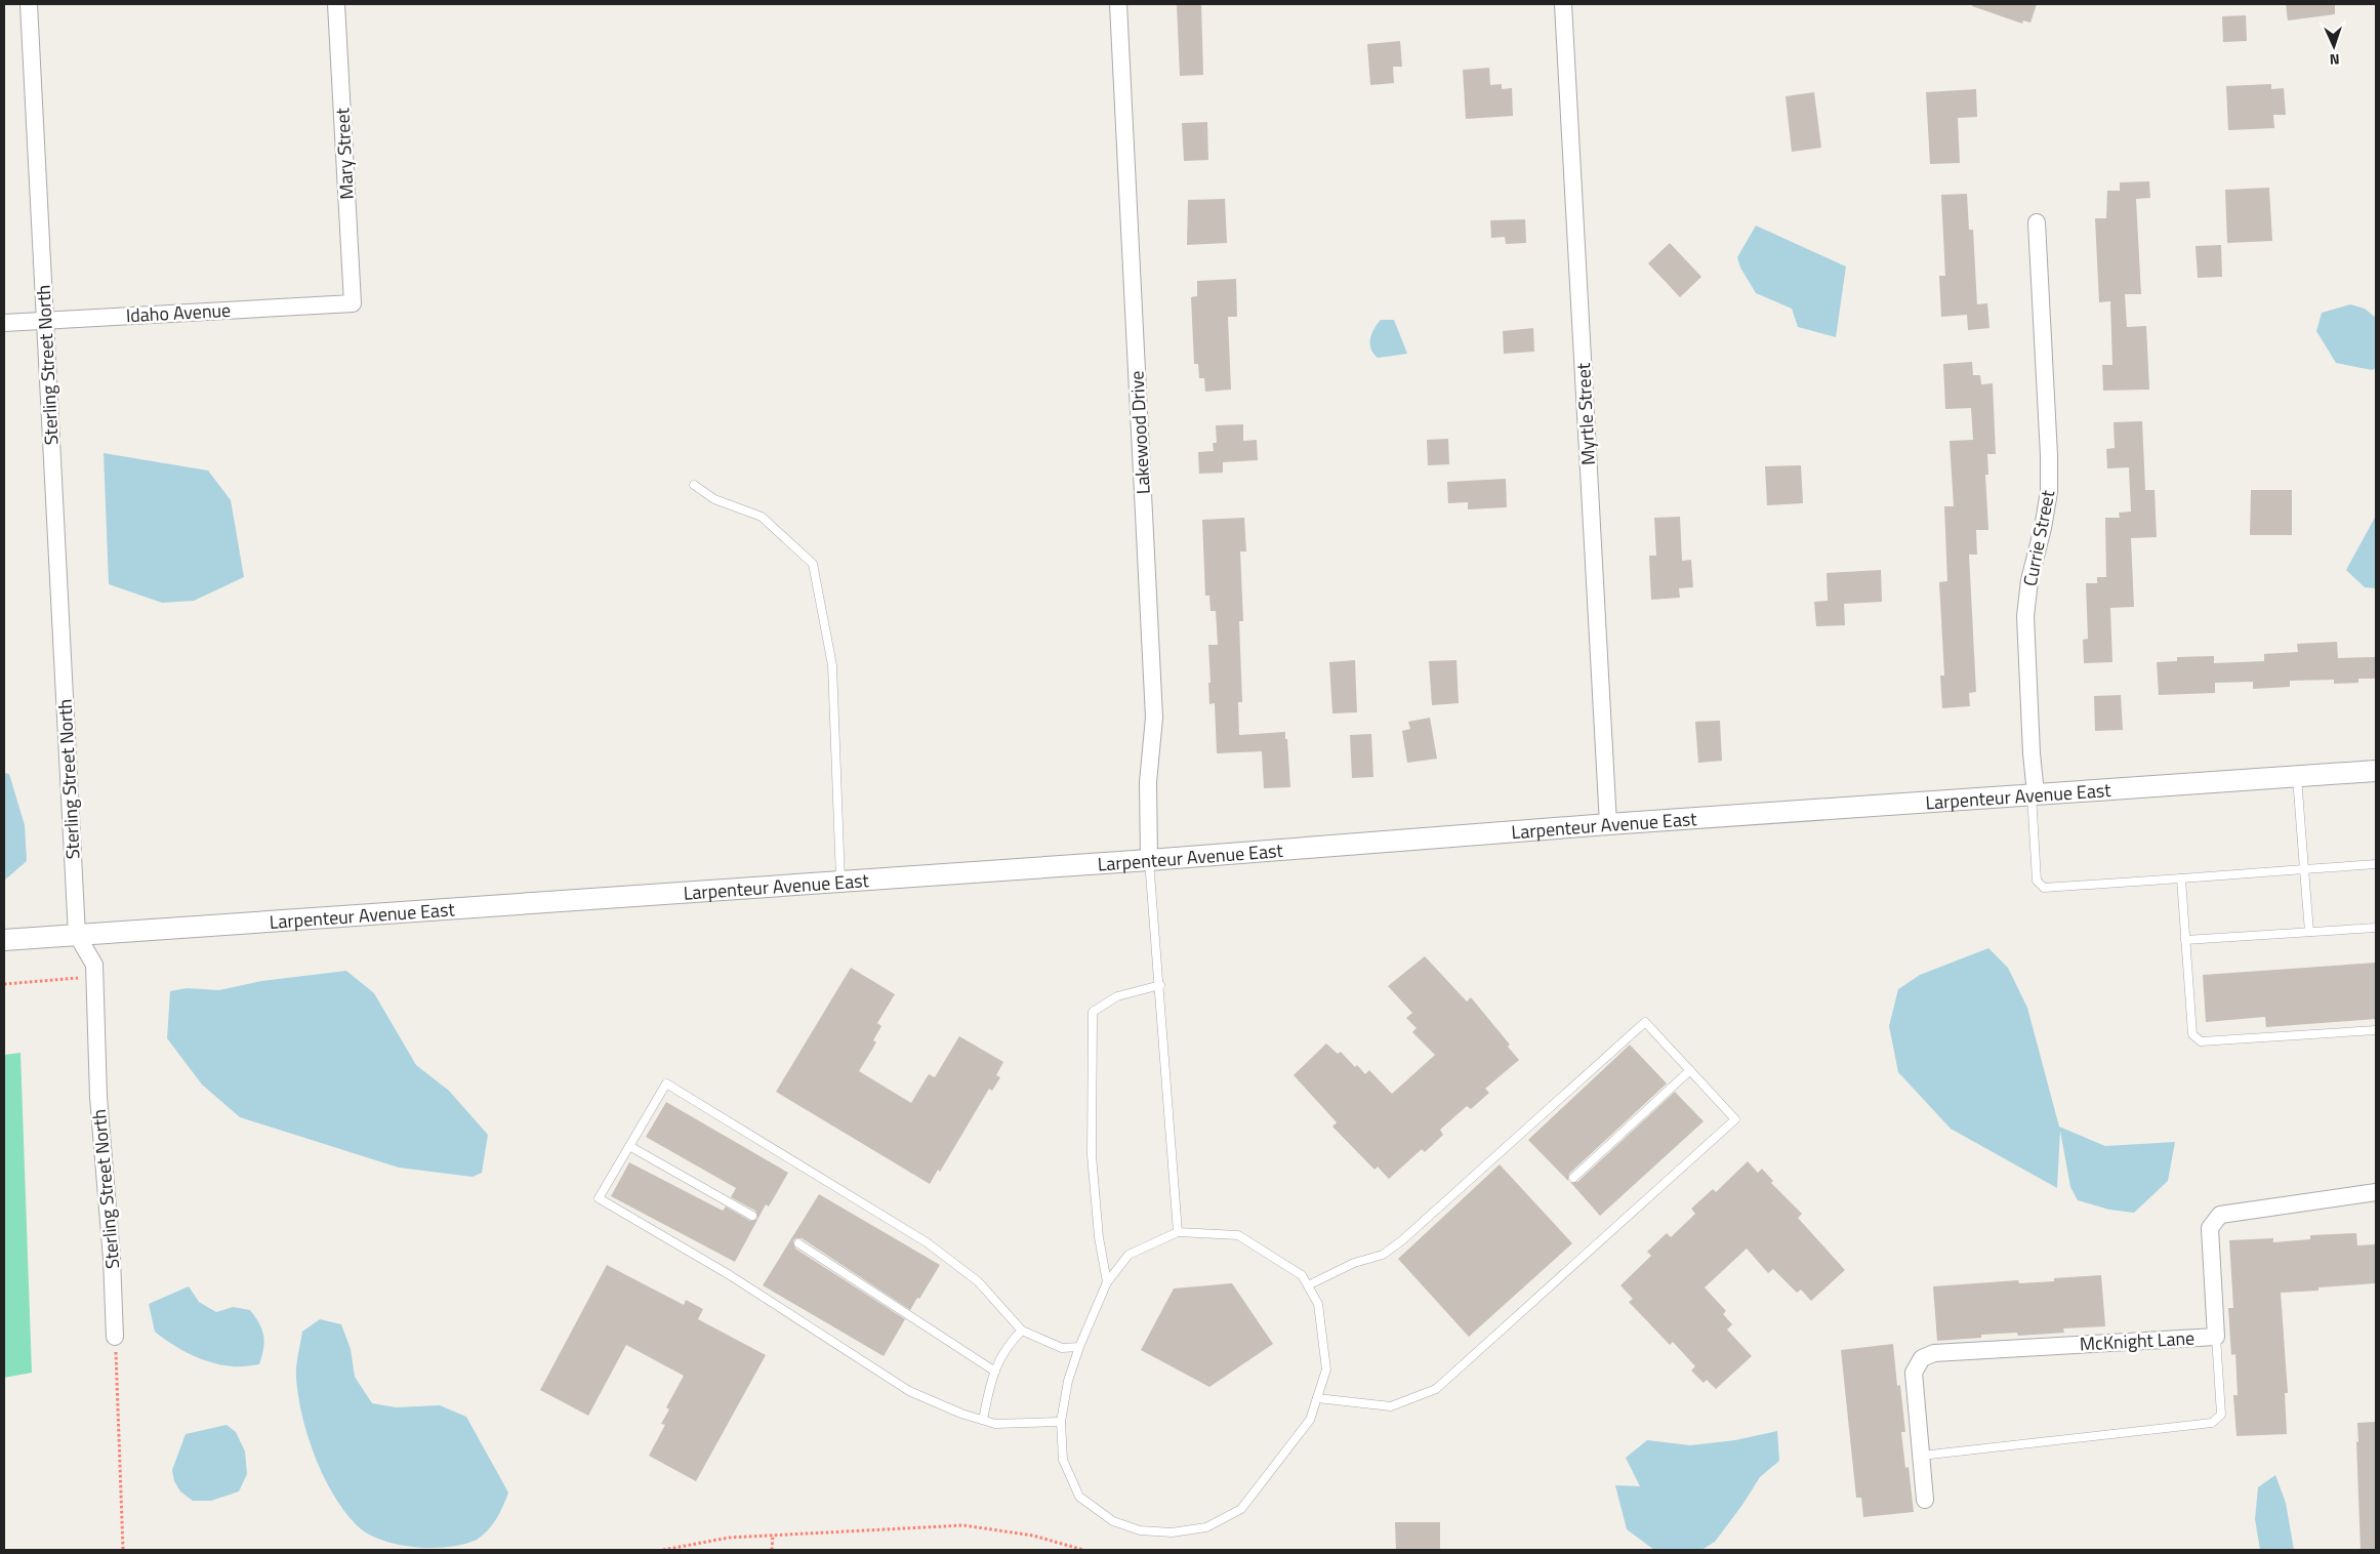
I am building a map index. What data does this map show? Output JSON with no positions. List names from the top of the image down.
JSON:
{
  "streets": {
    "street": [
      "Mary Street",
      "Idaho Avenue",
      "Sterling Street North",
      "Myrtle Street",
      "Lakewood Drive",
      "Currie Street",
      "Larpenteur Avenue East",
      "McKnight Lane"
    ]
  },
  "crossings": [
    ["Mary Street", "Idaho Avenue"],
    ["Idaho Avenue", "Sterling Street North"],
    ["Sterling Street North", "Larpenteur Avenue East"],
    ["Myrtle Street", "Larpenteur Avenue East"],
    ["Lakewood Drive", "Larpenteur Avenue East"],
    ["Currie Street", "Larpenteur Avenue East"]
  ],
  "north": "bottom"
}
